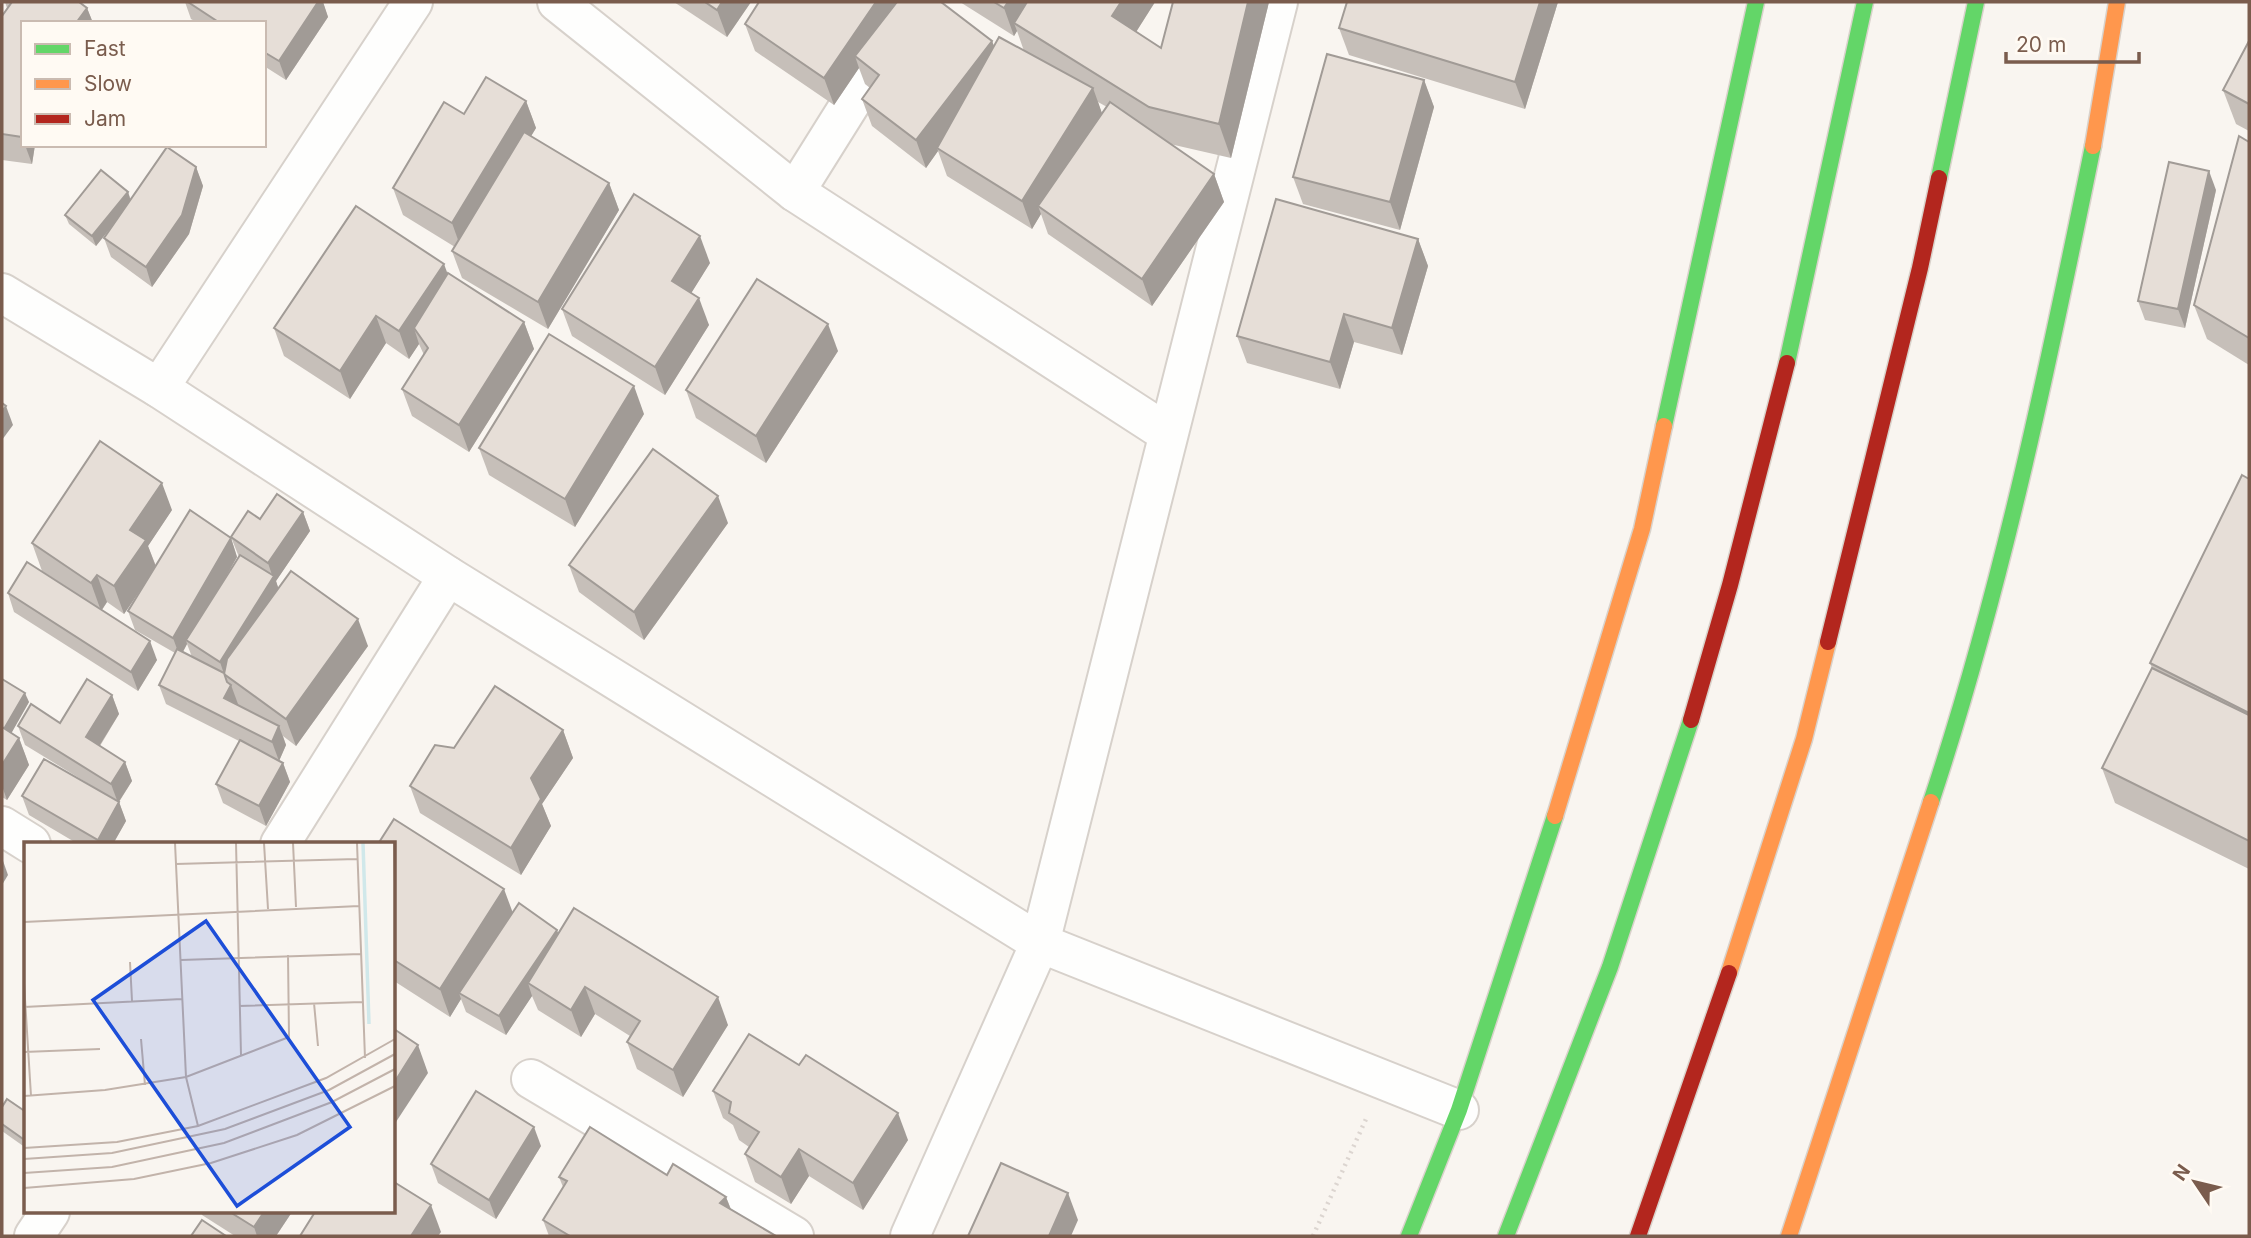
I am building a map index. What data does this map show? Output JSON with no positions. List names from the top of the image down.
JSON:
{
  "legend": ["Fast", "Slow", "Jam"],
  "scale_bar": "20 m",
  "north": "top left"
}
